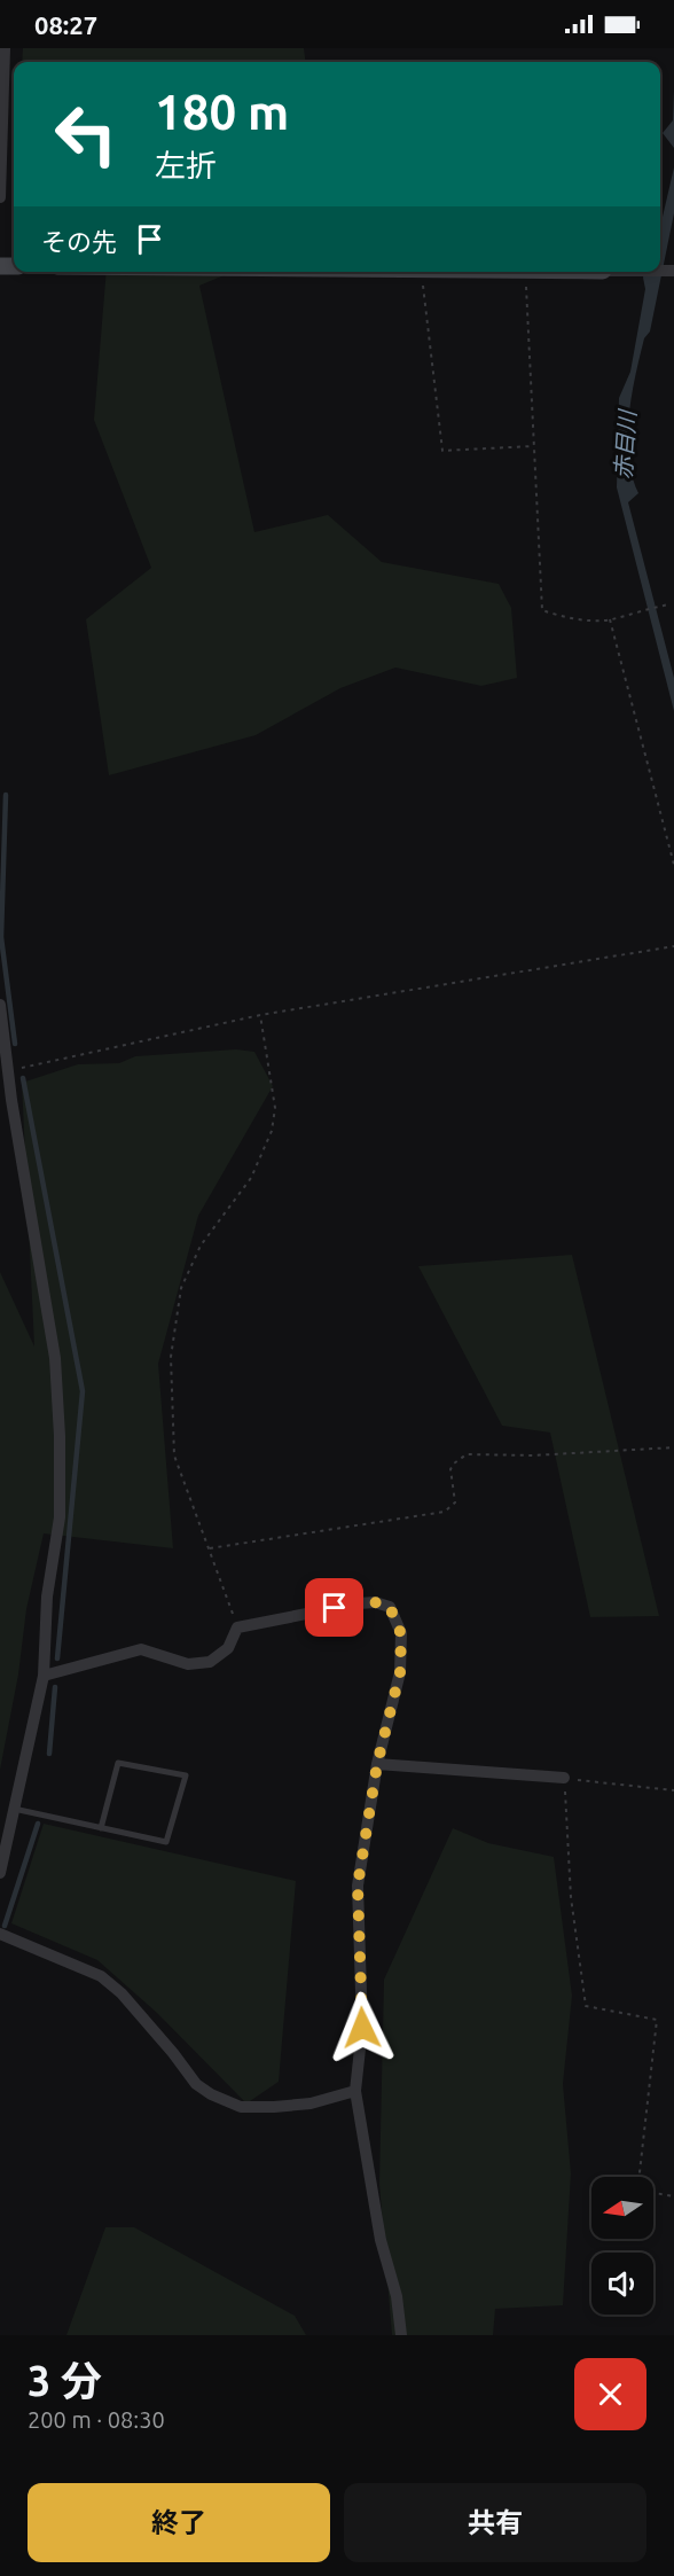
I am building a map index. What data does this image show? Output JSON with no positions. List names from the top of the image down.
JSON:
{
  "water": ["赤目川"],
  "north": "left",
  "page": {
    "status": "08:27",
    "turn": ["180 m", "左折"],
    "then": "その先",
    "heading": ["3 分", "200 m · 08:30"],
    "buttons": ["終了", "共有"]
  }
}
